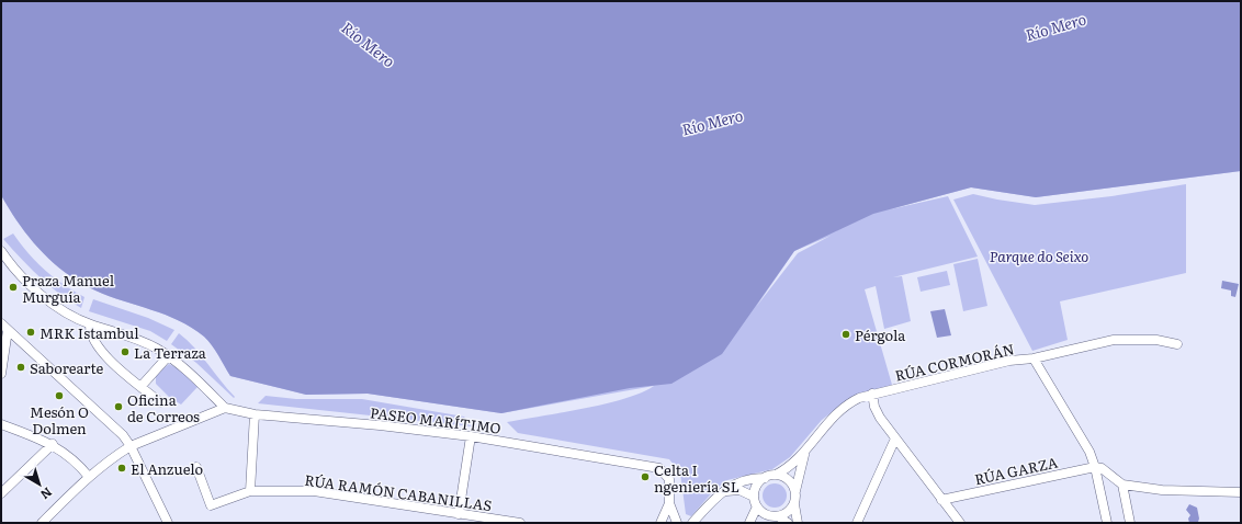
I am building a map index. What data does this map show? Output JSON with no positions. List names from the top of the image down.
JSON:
{
  "streets": {
    "street": [
      "RÚA CORMORÁN",
      "PASEO MARÍTIMO",
      "RÚA GARZA",
      "RÚA RAMÓN CABANILLAS"
    ]
  },
  "crossings": [
    ["RÚA CORMORÁN", "RÚA GARZA"]
  ],
  "water": ["Río Mero"],
  "parks": ["Parque do Seixo"],
  "places": [
    "Praza Manuel Murguía",
    "MRK Istambul",
    "Pérgola",
    "La Terraza",
    "Saborearte",
    "Mesón O Dolmen",
    "Oficina de Correos",
    "El Anzuelo",
    "Celta I ngeniería SL"
  ],
  "north": "bottom right"
}
